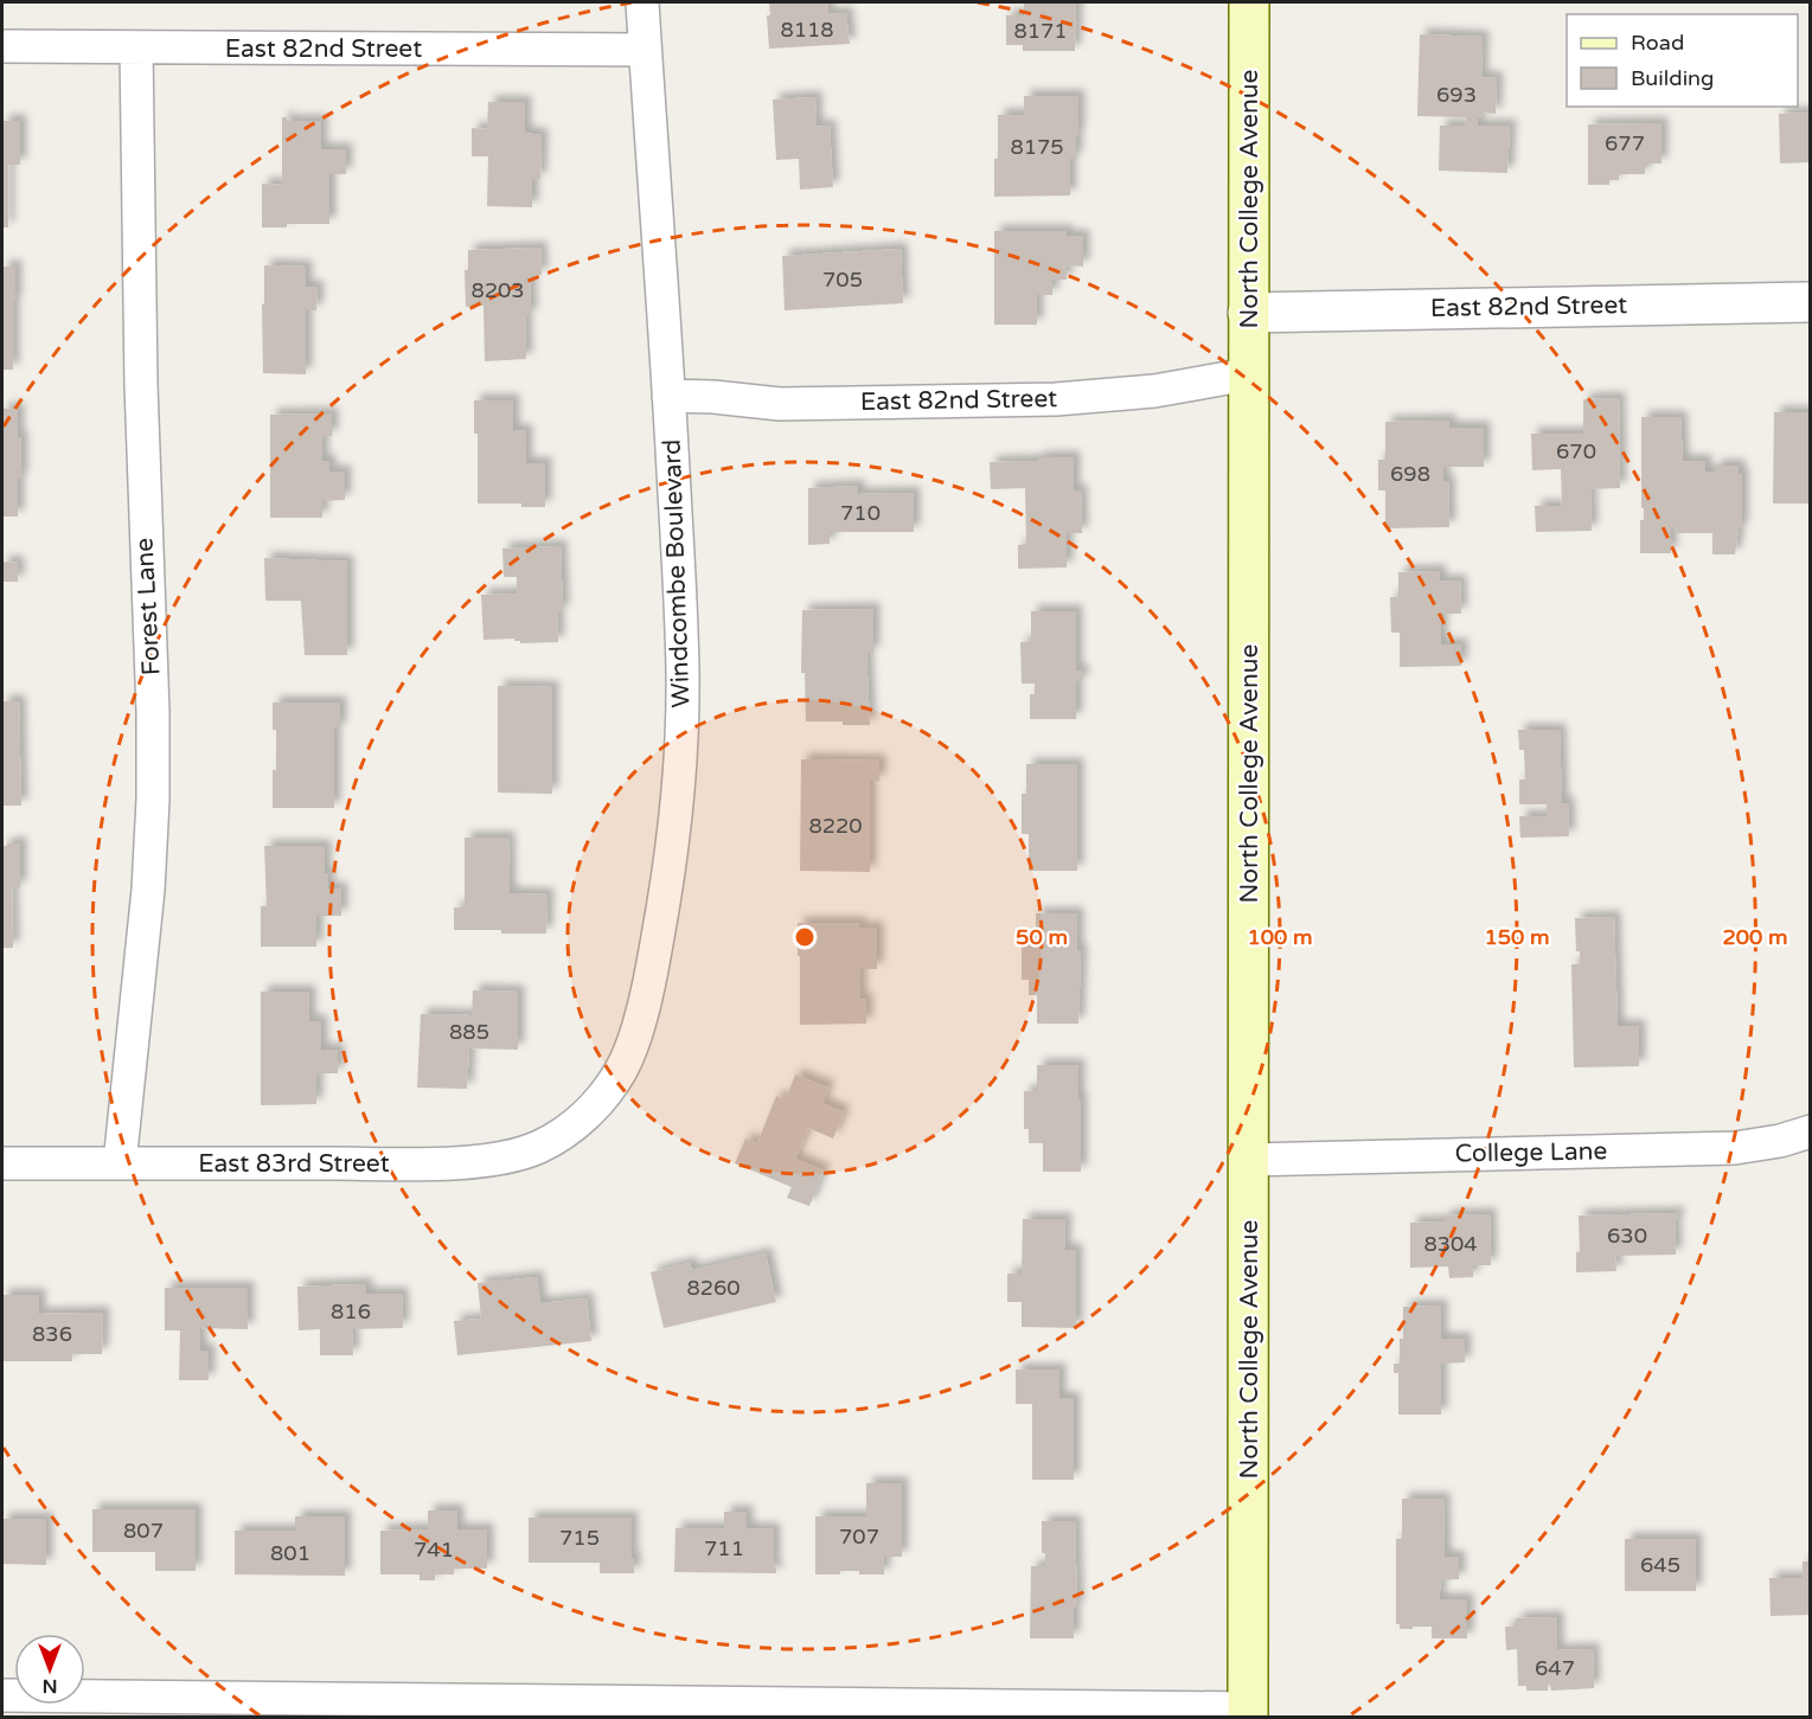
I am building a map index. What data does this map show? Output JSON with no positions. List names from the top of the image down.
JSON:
{
  "streets": {
    "main road": ["North College Avenue"],
    "street": [
      "East 82nd Street",
      "Windcombe Boulevard",
      "Forest Lane",
      "College Lane",
      "East 83rd Street"
    ]
  },
  "crossings": [
    ["East 82nd Street", "North College Avenue"],
    ["East 82nd Street", "Windcombe Boulevard"],
    ["East 82nd Street", "Forest Lane"],
    ["North College Avenue", "College Lane"],
    ["Windcombe Boulevard", "East 83rd Street"],
    ["Forest Lane", "East 83rd Street"]
  ],
  "house_numbers": [
    "8118",
    "8171",
    "693",
    "677",
    "8175",
    "705",
    "8203",
    "670",
    "698",
    "710",
    "8220",
    "885",
    "630",
    "8304",
    "8260",
    "816",
    "836",
    "807",
    "707",
    "715",
    "711",
    "741",
    "801",
    "645",
    "647"
  ],
  "legend": ["Road", "Building"],
  "north": "bottom",
  "rings": [
    "50 m",
    "100 m",
    "150 m",
    "200 m"
  ]
}
